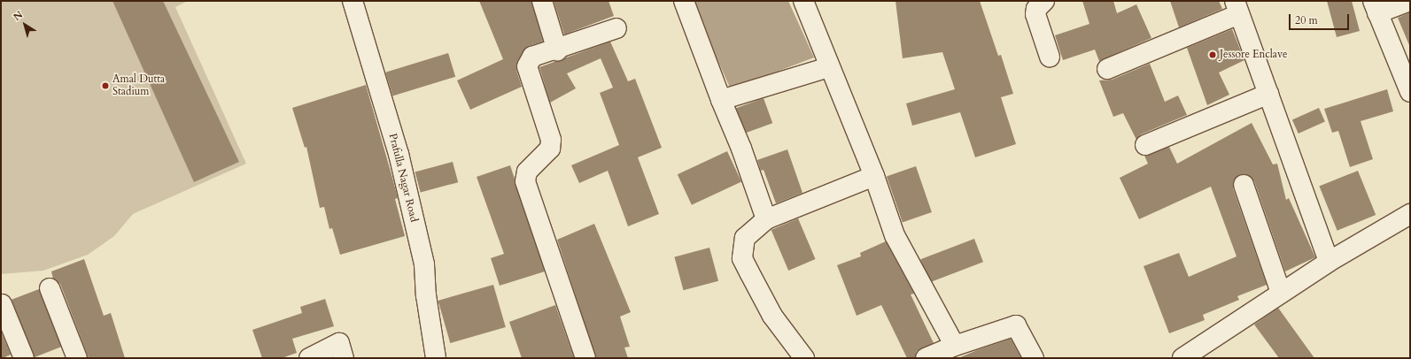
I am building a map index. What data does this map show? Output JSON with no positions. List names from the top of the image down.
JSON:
{
  "streets": {
    "street": ["Prafulla Nagar Road"]
  },
  "places": ["Jessore Enclave", "Amal Dutta Stadium"],
  "scale_bar": "20 m",
  "north": "top left"
}
